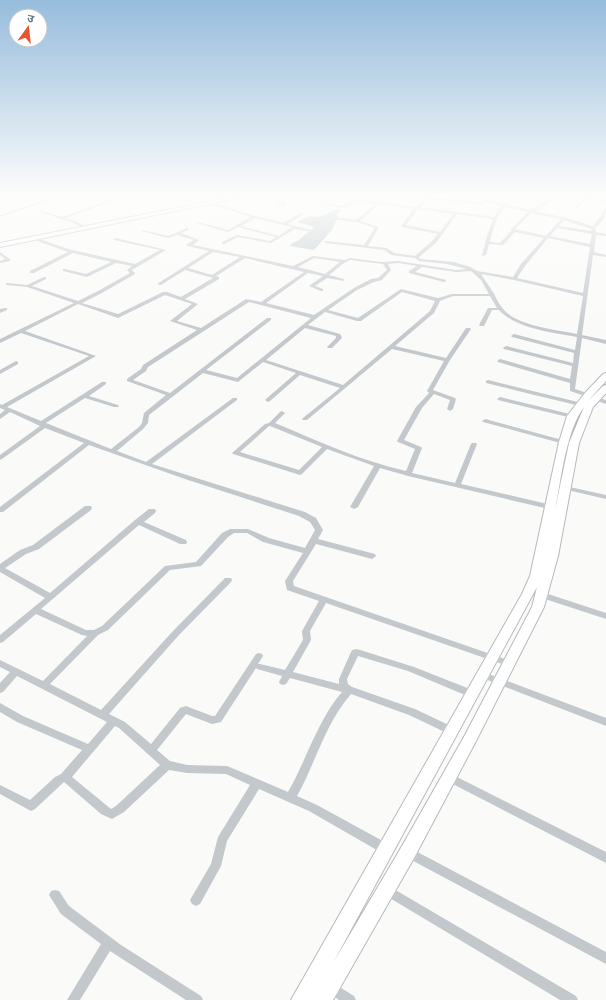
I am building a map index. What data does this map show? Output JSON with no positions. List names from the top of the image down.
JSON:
{
  "north": "top"
}
